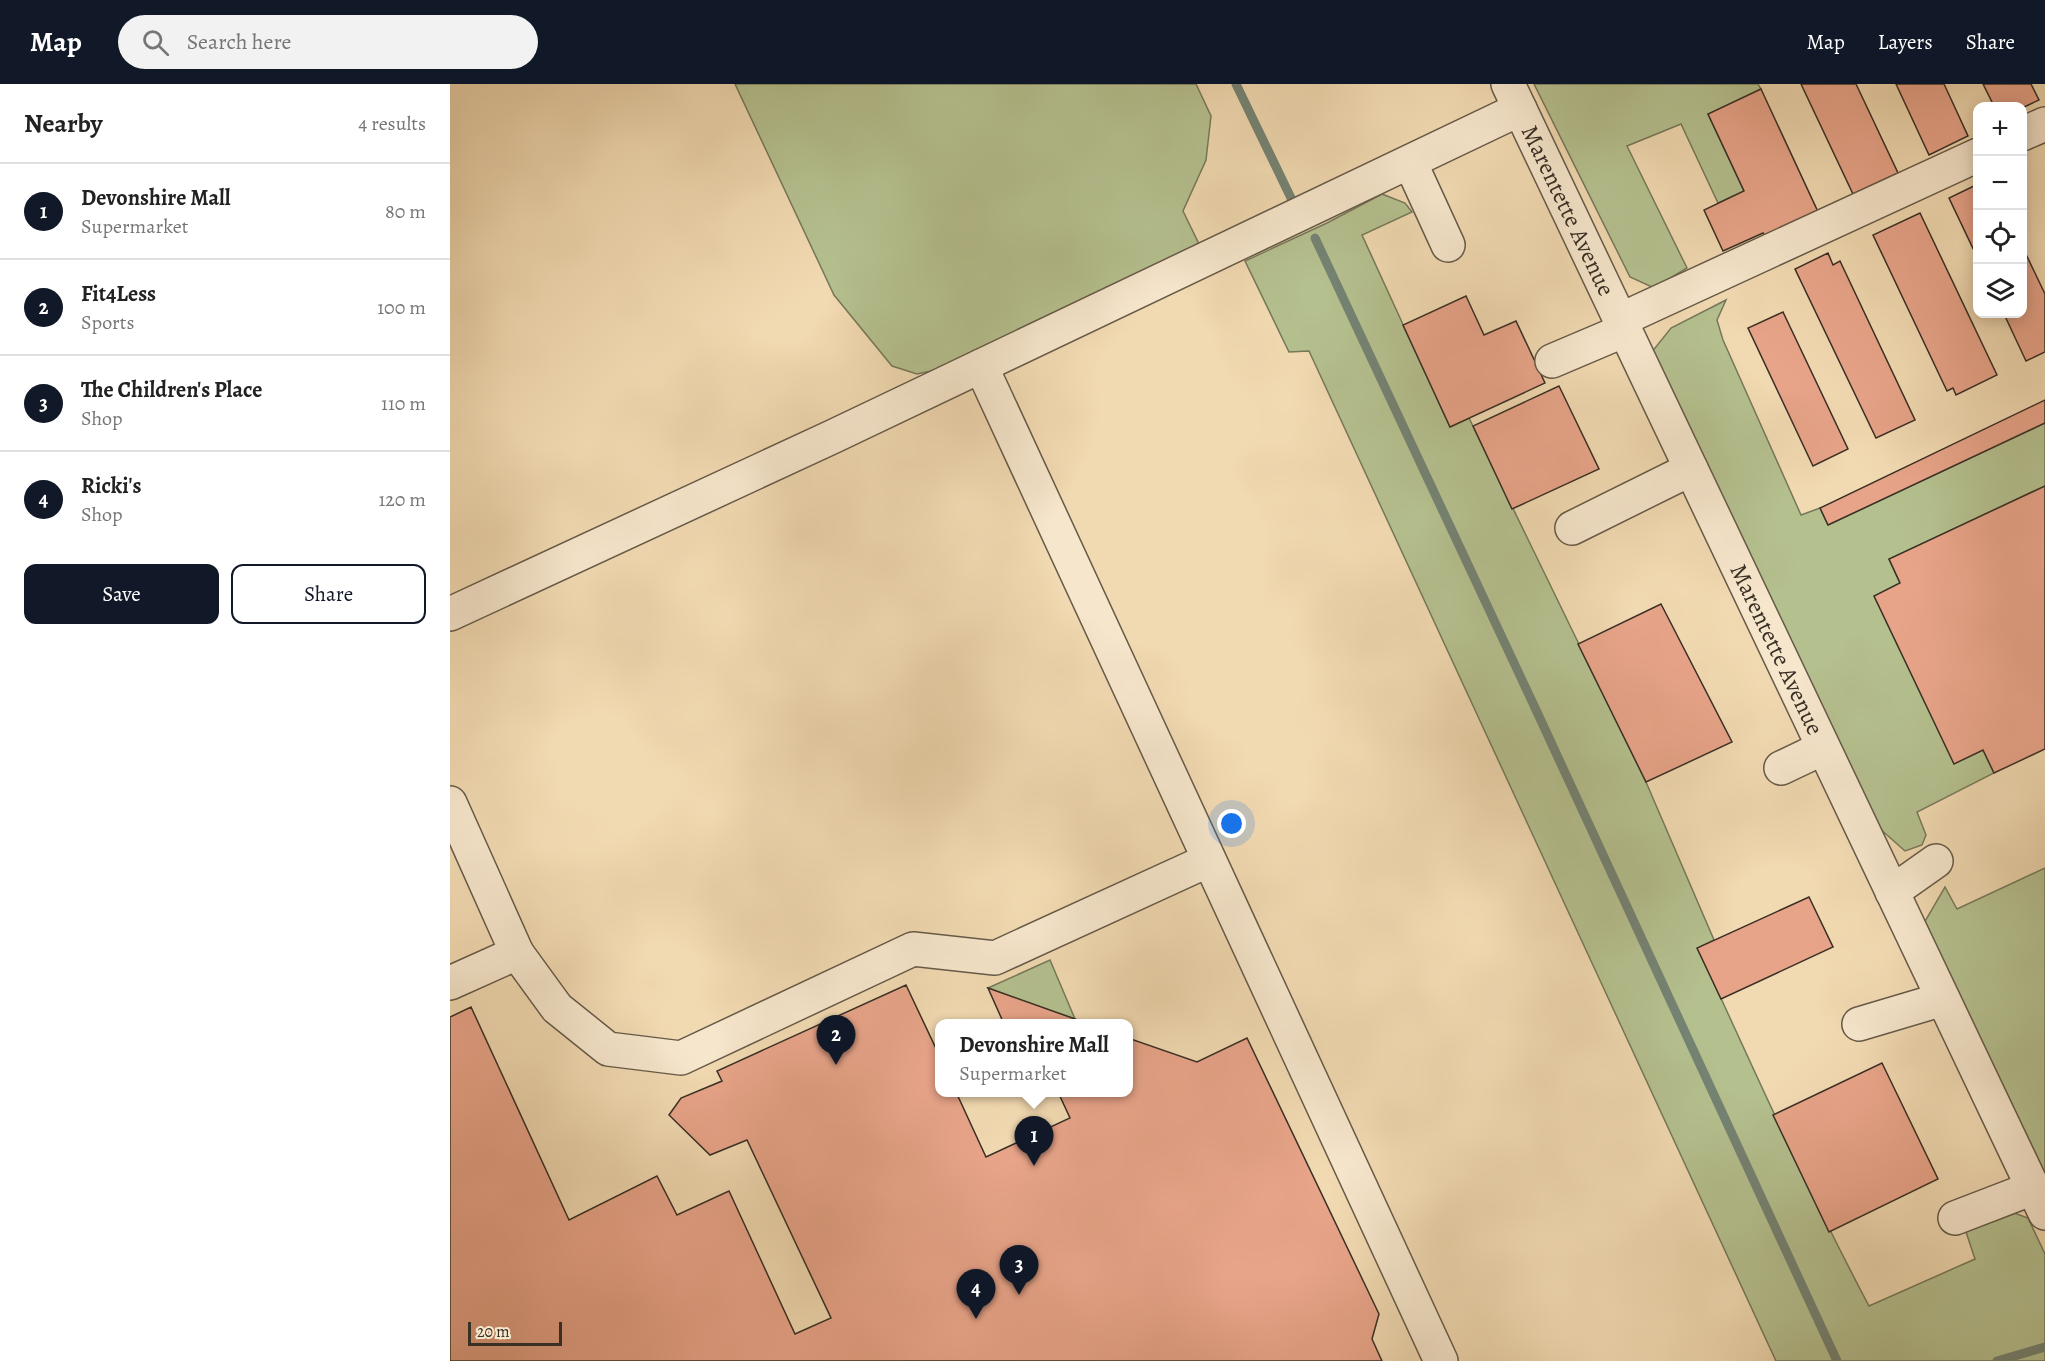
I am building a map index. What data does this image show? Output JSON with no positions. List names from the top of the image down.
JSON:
{
  "streets": {
    "street": ["Marentette Avenue"]
  },
  "scale_bar": "20 m",
  "page": {
    "header": "Map",
    "search": "Search here",
    "nav": ["Map", "Layers", "Share"],
    "heading": ["Nearby", "4 results"],
    "map_buttons": ["+", "−"],
    "list": [
      {
        "mark": "1",
        "name": "Devonshire Mall",
        "note": "Supermarket",
        "value": "80 m"
      },
      {
        "mark": "2",
        "name": "Fit4Less",
        "note": "Sports",
        "value": "100 m"
      },
      {
        "mark": "3",
        "name": "The Children's Place",
        "note": "Shop",
        "value": "110 m"
      },
      {
        "mark": "4",
        "name": "Ricki's",
        "note": "Shop",
        "value": "120 m"
      }
    ],
    "buttons": ["Save", "Share"],
    "pins": [
      "2",
      "1",
      "3",
      "4"
    ],
    "popup": ["Devonshire Mall", "Supermarket"],
    "scale": "20 m"
  }
}
